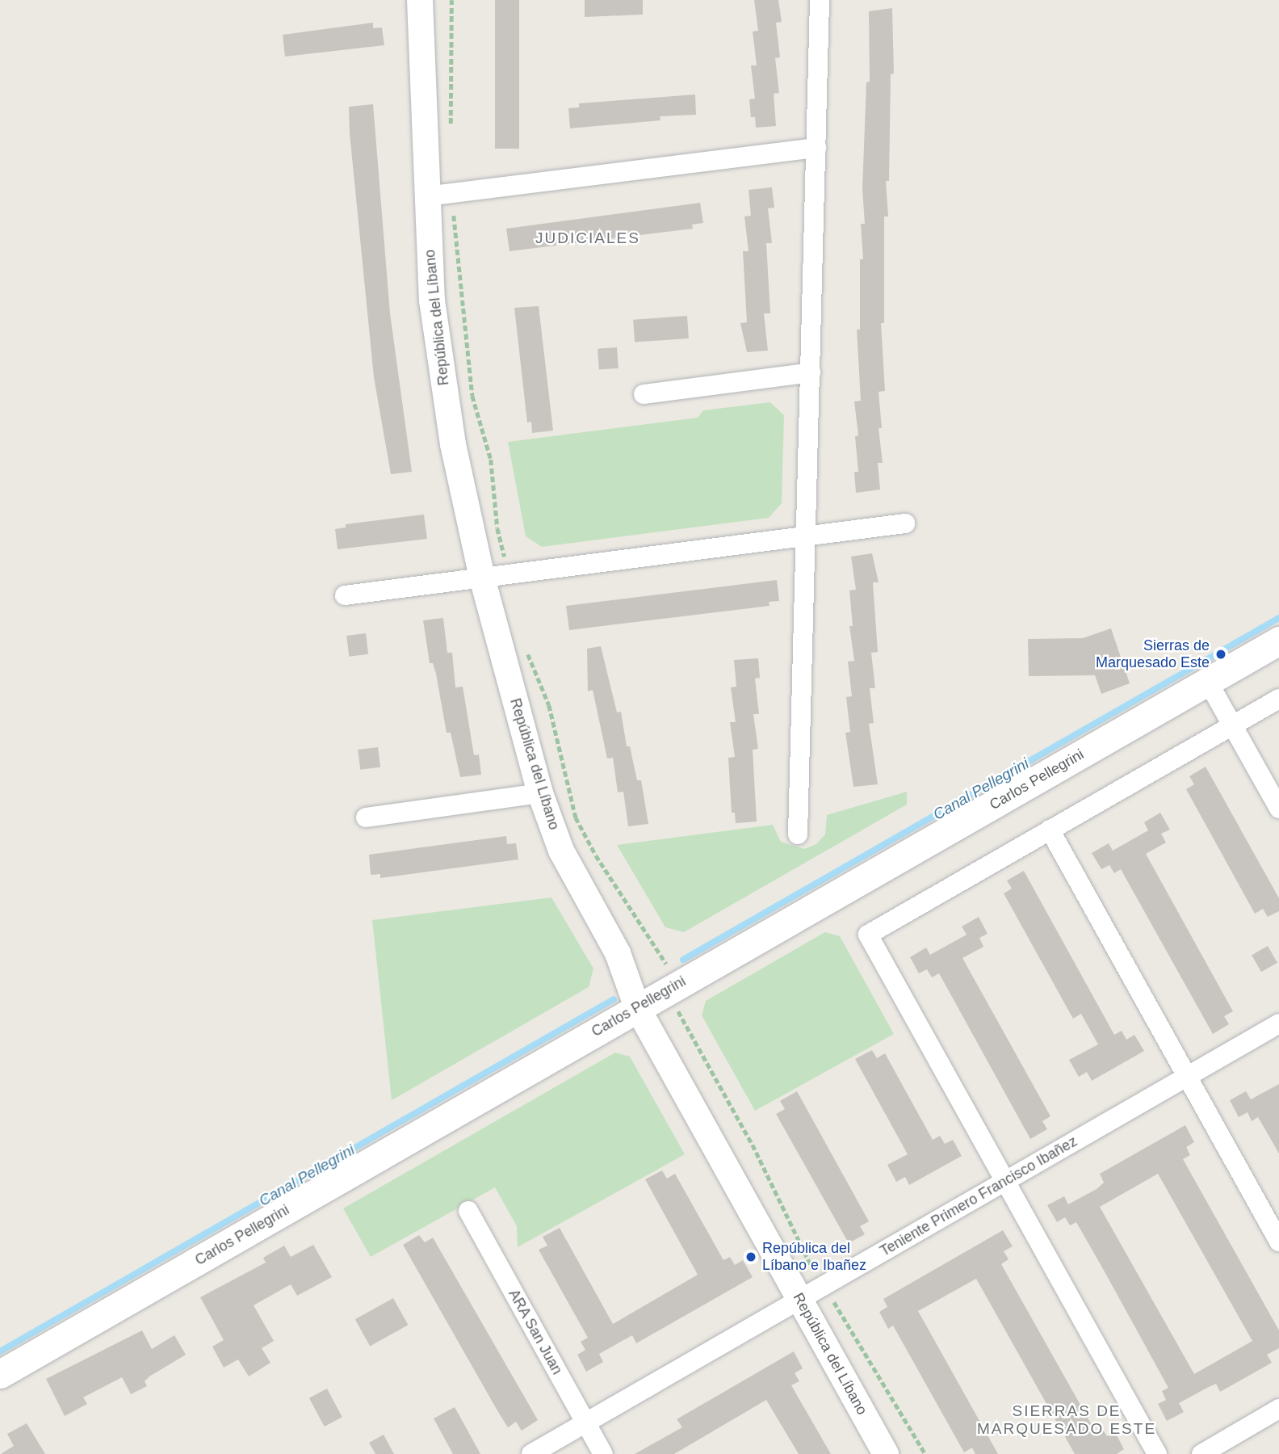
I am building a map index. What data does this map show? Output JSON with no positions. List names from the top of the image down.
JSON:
{
  "streets": {
    "main road": ["Carlos Pellegrini"],
    "street": ["República del Líbano", "Teniente Primero Francisco Ibañez", "ARA San Juan"]
  },
  "crossings": [
    ["República del Líbano", "Carlos Pellegrini"],
    ["República del Líbano", "Teniente Primero Francisco Ibañez"],
    ["Teniente Primero Francisco Ibañez", "ARA San Juan"]
  ],
  "districts": ["JUDICIALES", "SIERRAS DE MARQUESADO ESTE"],
  "water": ["Canal Pellegrini"],
  "places": ["Sierras de Marquesado Este", "República del Líbano e Ibañez"]
}
